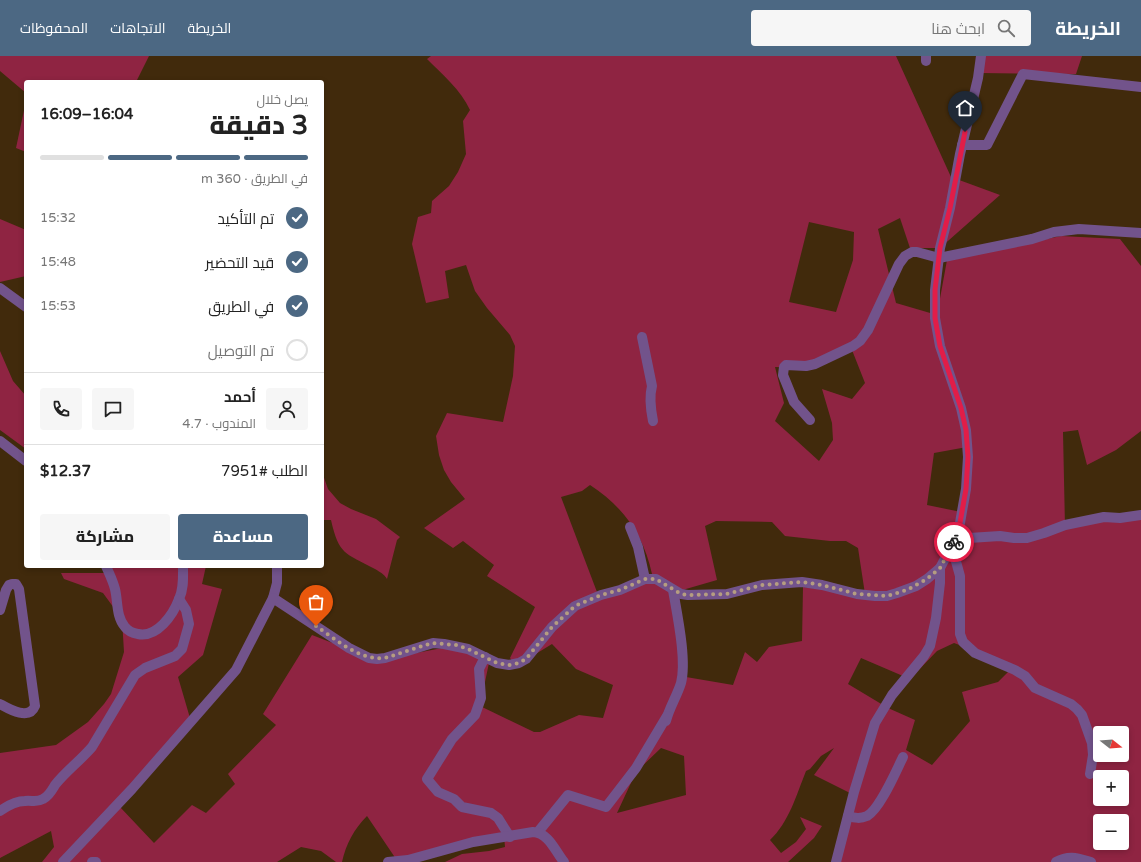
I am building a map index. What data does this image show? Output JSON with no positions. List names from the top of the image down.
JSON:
{
  "north": "right",
  "page": {
    "header": "الخريطة",
    "search": "ابحث هنا",
    "nav": ["الخريطة", "الاتجاهات", "المحفوظات"],
    "heading": ["3 دقيقة", "يصل خلال", "16:04–16:09"],
    "panel": [
      "أحمد",
      "المندوب · 4.7",
      "الطلب #7951",
      "$12.37"
    ],
    "bar": "في الطريق · 360 m",
    "list": [
      ["تم التأكيد", "15:32"],
      ["قيد التحضير", "15:48"],
      ["في الطريق", "15:53"],
      "تم التوصيل"
    ],
    "buttons": ["مساعدة", "مشاركة"],
    "map_buttons": ["+", "−"]
  }
}
